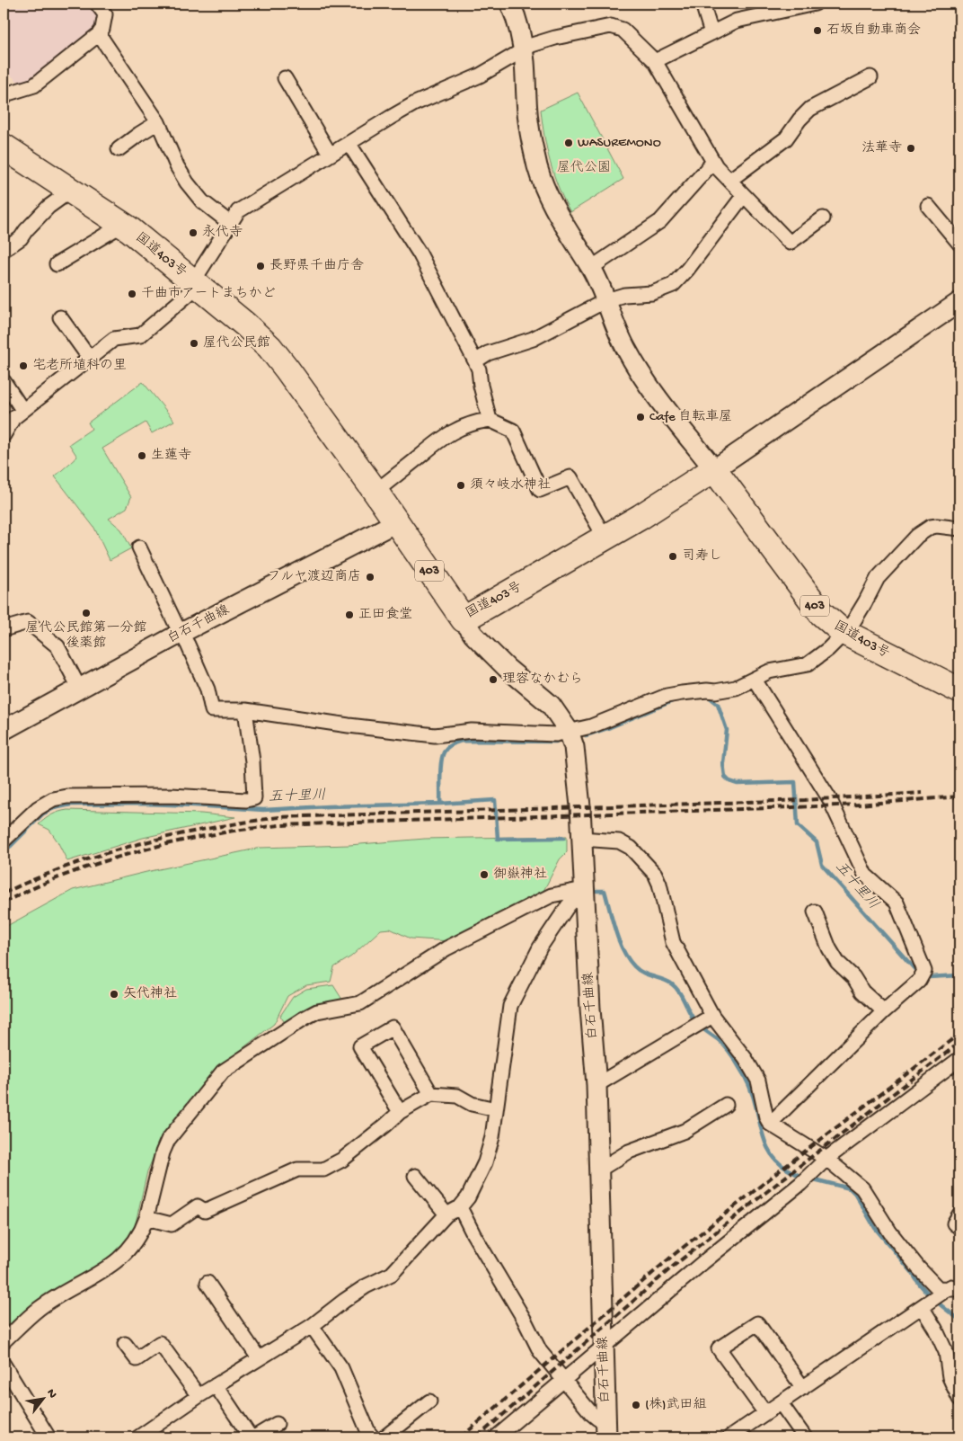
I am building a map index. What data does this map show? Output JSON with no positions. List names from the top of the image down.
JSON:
{
  "streets": {
    "highway": ["国道403号", "403"],
    "main road": ["白石千曲線"]
  },
  "crossings": [
    ["国道403号", "白石千曲線"]
  ],
  "water": ["五十里川"],
  "parks": ["屋代公園"],
  "places": [
    "石坂自動車商会",
    "WASUREMONO",
    "法華寺",
    "永代寺",
    "長野県千曲庁舎",
    "千曲市アートまちかど",
    "屋代公民館",
    "宅老所埴科の里",
    "Cafe 自転車屋",
    "生蓮寺",
    "須々岐水神社",
    "司寿し",
    "フルヤ渡辺商店",
    "屋代公民館第一分館 後薬館",
    "正田食堂",
    "理容なかむら",
    "御嶽神社",
    "矢代神社",
    "(株)武田組"
  ],
  "north": "top right"
}
